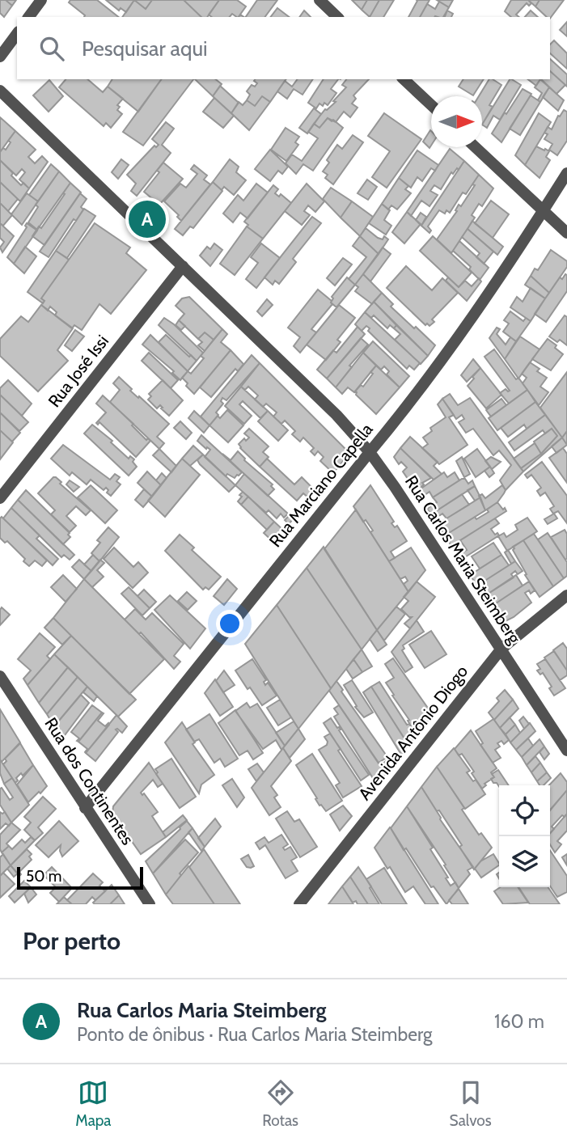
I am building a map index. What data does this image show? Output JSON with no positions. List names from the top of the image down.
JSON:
{
  "streets": {
    "street": [
      "Rua José Issi",
      "Rua Marciano Capella",
      "Rua Carlos Maria Steimberg",
      "Avenida Antônio Diogo",
      "Rua dos Continentes"
    ]
  },
  "crossings": [
    ["Rua José Issi", "Rua Carlos Maria Steimberg"],
    ["Rua Marciano Capella", "Rua Carlos Maria Steimberg"],
    ["Rua Marciano Capella", "Rua dos Continentes"],
    ["Rua Carlos Maria Steimberg", "Avenida Antônio Diogo"]
  ],
  "scale_bar": "50 m",
  "north": "right",
  "page": {
    "search": "Pesquisar aqui",
    "pins": "A",
    "scale": "50 m",
    "heading": "Por perto",
    "list": [
      {
        "mark": "A",
        "name": "Rua Carlos Maria Steimberg",
        "note": "Ponto de ônibus · Rua Carlos Maria Steimberg",
        "value": "160 m"
      }
    ],
    "nav": ["Mapa", "Rotas", "Salvos"]
  }
}
